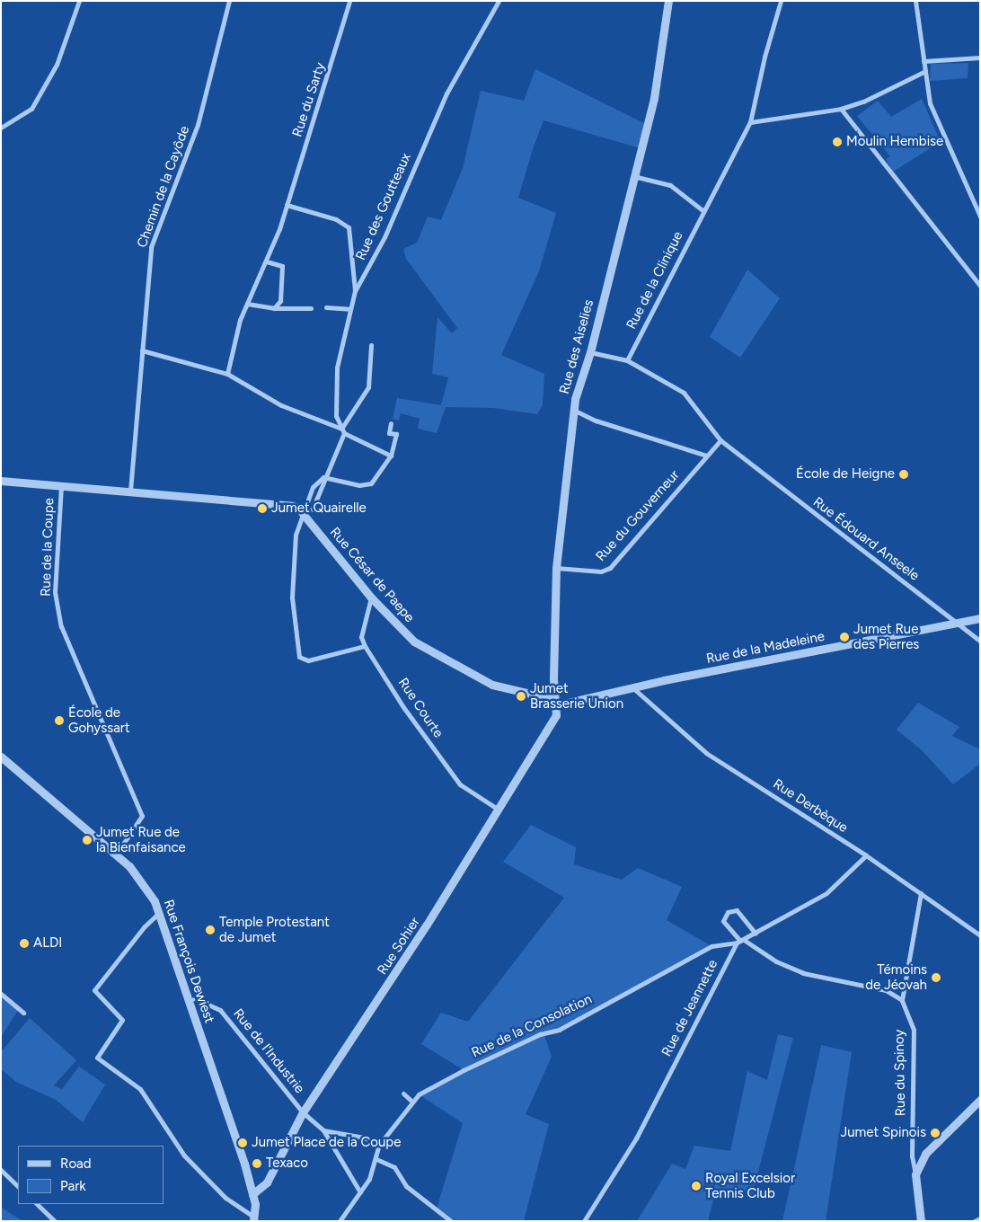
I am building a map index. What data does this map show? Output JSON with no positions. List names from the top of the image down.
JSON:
{
  "streets": {
    "street": [
      "Rue du Sarty",
      "Chemin de la Cayôde",
      "Rue des Goutteaux",
      "Rue de la Clinique",
      "Rue des Aiselies",
      "Rue du Gouverneur",
      "Rue Édouard Anseele",
      "Rue de la Coupe",
      "Rue César de Paepe",
      "Rue de la Madeleine",
      "Rue Courte",
      "Rue Derbèque",
      "Rue Sohier",
      "Rue François Dewiest",
      "Rue de Jeannette",
      "Rue de la Consolation",
      "Rue de l'Industrie",
      "Rue du Spinoy"
    ]
  },
  "crossings": [
    ["Chemin de la Cayôde", "Rue César de Paepe"],
    ["Rue de la Clinique", "Rue Édouard Anseele"],
    ["Rue des Aiselies", "Rue du Gouverneur"],
    ["Rue des Aiselies", "Rue Édouard Anseele"],
    ["Rue des Aiselies", "Rue César de Paepe"],
    ["Rue des Aiselies", "Rue de la Madeleine"],
    ["Rue des Aiselies", "Rue Sohier"],
    ["Rue du Gouverneur", "Rue Édouard Anseele"],
    ["Rue Édouard Anseele", "Rue de la Madeleine"],
    ["Rue de la Coupe", "Rue César de Paepe"],
    ["Rue de la Coupe", "Rue François Dewiest"],
    ["Rue César de Paepe", "Rue de la Madeleine"],
    ["Rue César de Paepe", "Rue Sohier"],
    ["Rue de la Madeleine", "Rue Derbèque"],
    ["Rue de la Madeleine", "Rue Sohier"],
    ["Rue Courte", "Rue Sohier"],
    ["Rue Sohier", "Rue François Dewiest"],
    ["Rue Sohier", "Rue de l'Industrie"],
    ["Rue François Dewiest", "Rue de l'Industrie"],
    ["Rue de Jeannette", "Rue de la Consolation"]
  ],
  "places": [
    "Moulin Hembise",
    "École de Heigne",
    "Jumet Quairelle",
    "Jumet Rue des Pierres",
    "Jumet Brasserie Union",
    "École de Gohyssart",
    "Jumet Rue de la Bienfaisance",
    "Temple Protestant de Jumet",
    "ALDI",
    "Témoins de Jéovah",
    "Jumet Spinois",
    "Jumet Place de la Coupe",
    "Texaco",
    "Royal Excelsior Tennis Club"
  ],
  "legend": ["Road", "Park"]
}
